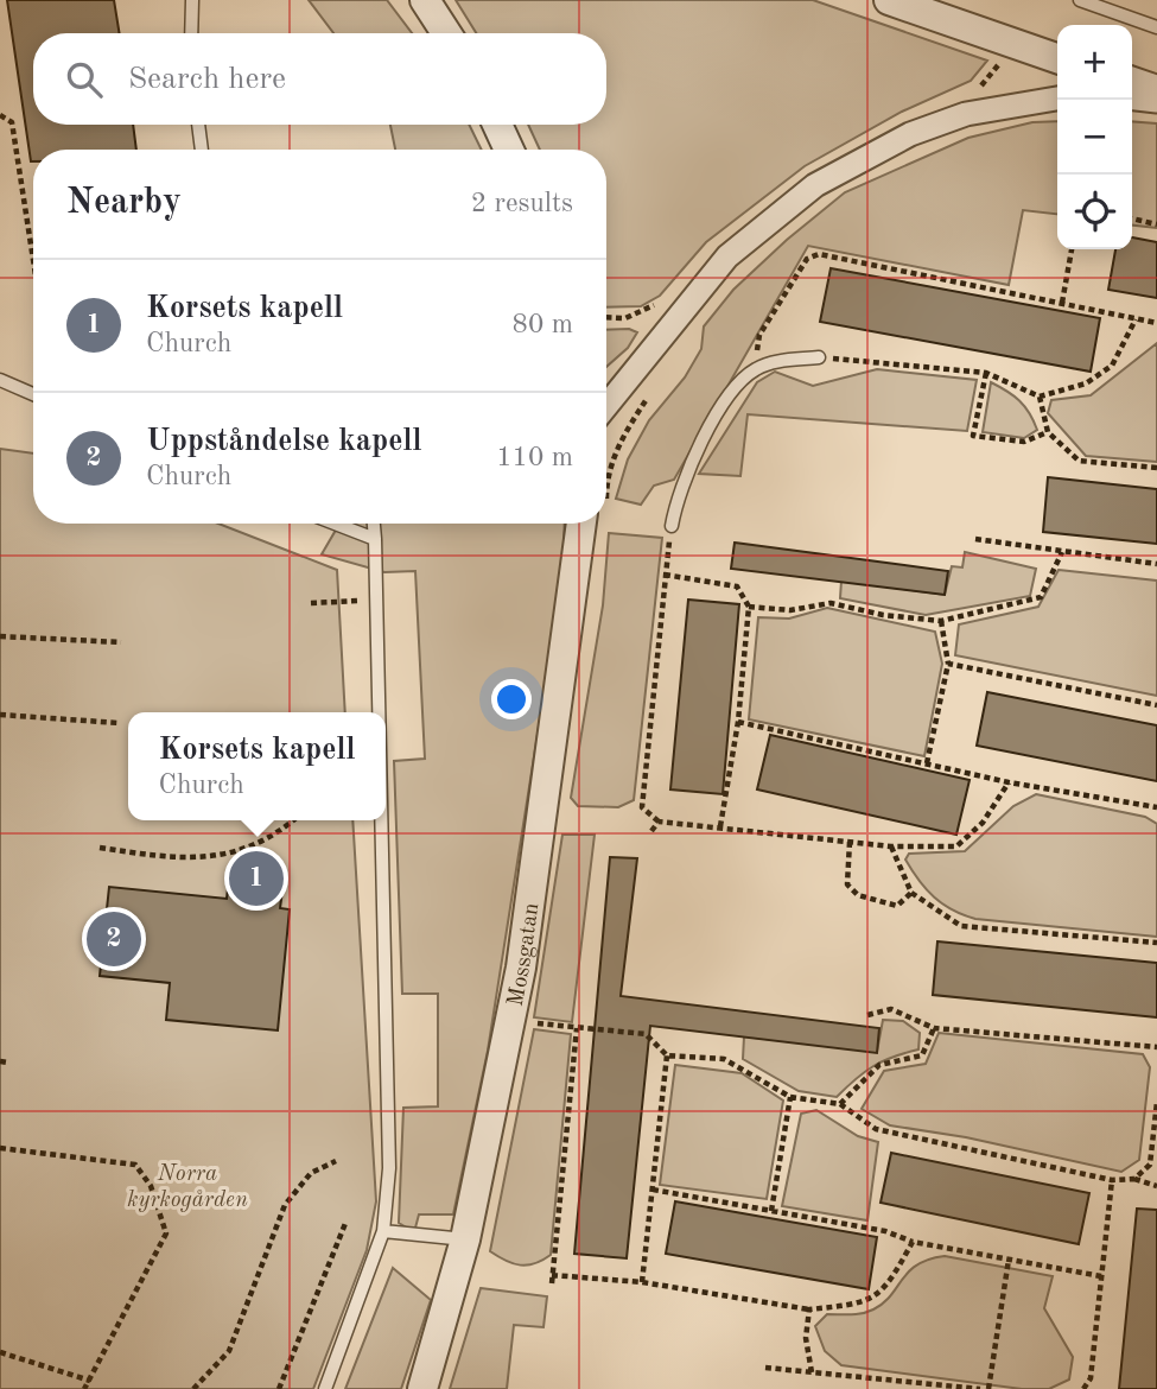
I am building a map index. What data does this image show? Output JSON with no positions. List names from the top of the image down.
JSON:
{
  "streets": {
    "street": ["Mossgatan"]
  },
  "parks": ["Norra kyrkogården"],
  "page": {
    "map_buttons": ["+", "−"],
    "search": "Search here",
    "heading": ["Nearby", "2 results"],
    "list": [
      {
        "mark": "1",
        "name": "Korsets kapell",
        "note": "Church",
        "value": "80 m"
      },
      {
        "mark": "2",
        "name": "Uppståndelse kapell",
        "note": "Church",
        "value": "110 m"
      }
    ],
    "popup": ["Korsets kapell", "Church"],
    "pins": ["1", "2"]
  }
}
